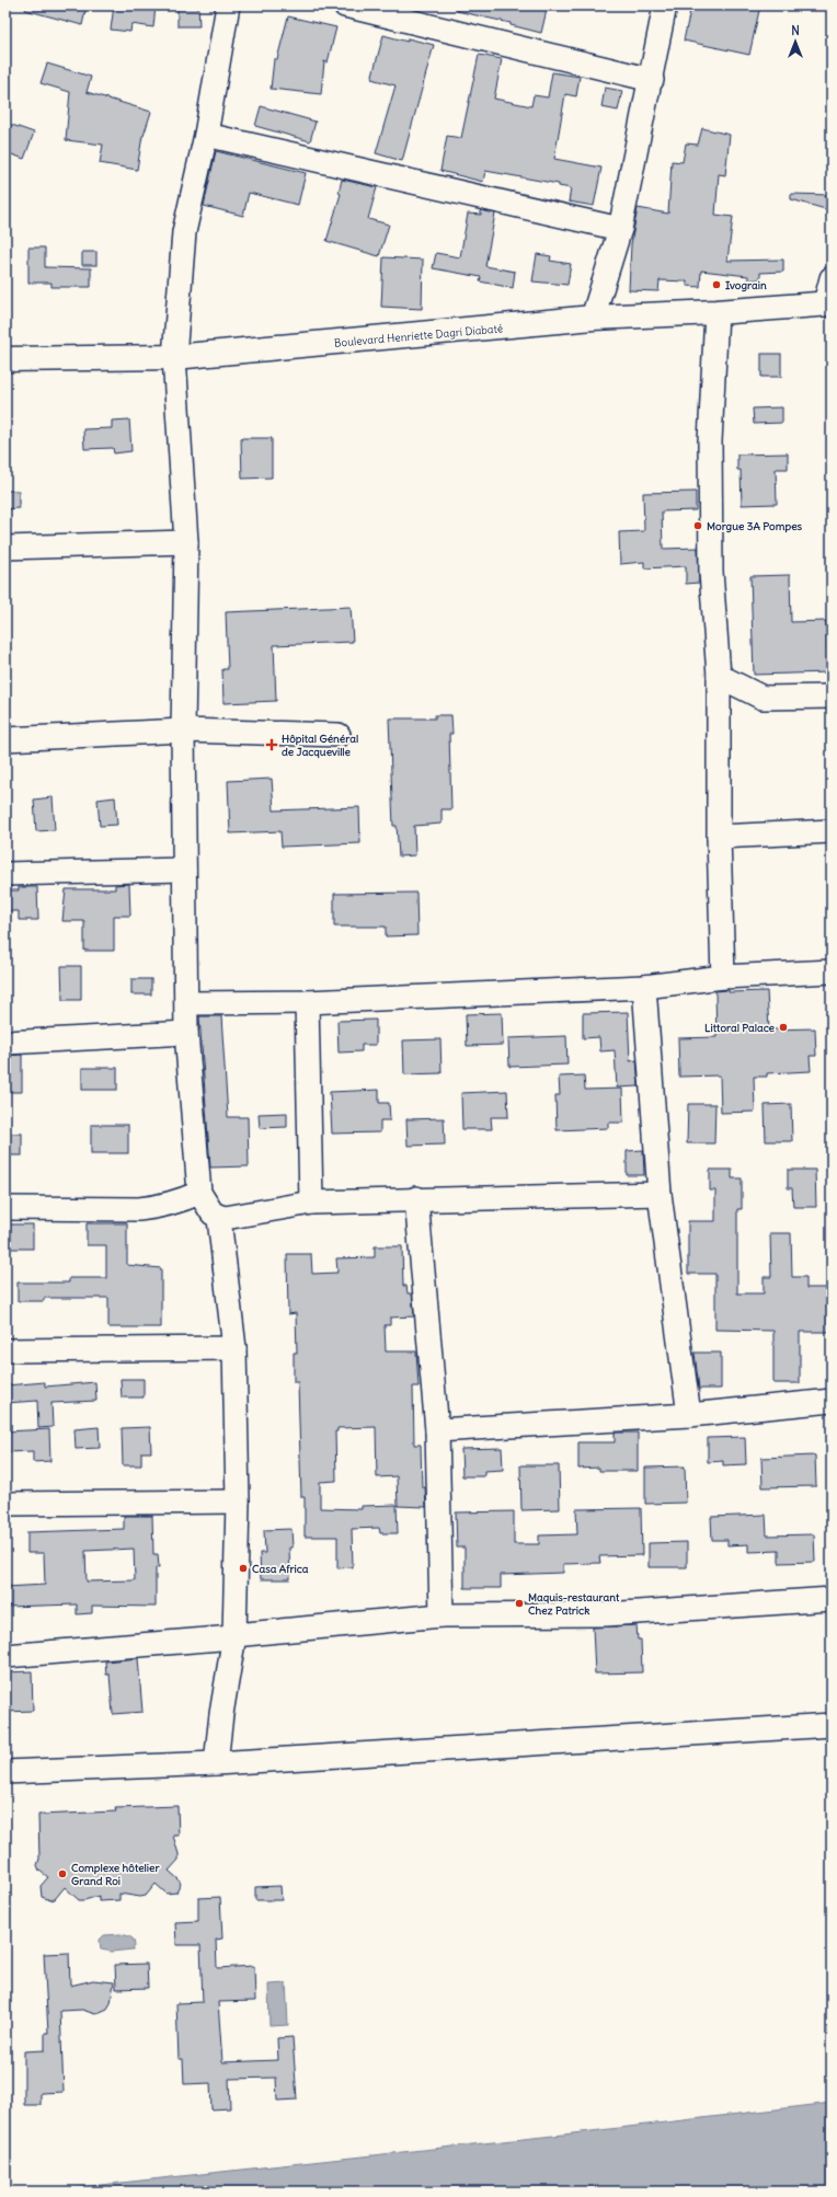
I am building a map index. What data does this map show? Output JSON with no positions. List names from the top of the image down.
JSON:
{
  "streets": {
    "main road": ["Boulevard Henriette Dagri Diabaté"]
  },
  "places": {
    "other": [
      "Ivograin",
      "Morgue 3A Pompes",
      "Littoral Palace",
      "Casa Africa",
      "Maquis-restaurant Chez Patrick",
      "Complexe hôtelier Grand Roi"
    ],
    "health": ["Hôpital Général de Jacqueville"]
  },
  "north": "top"
}
